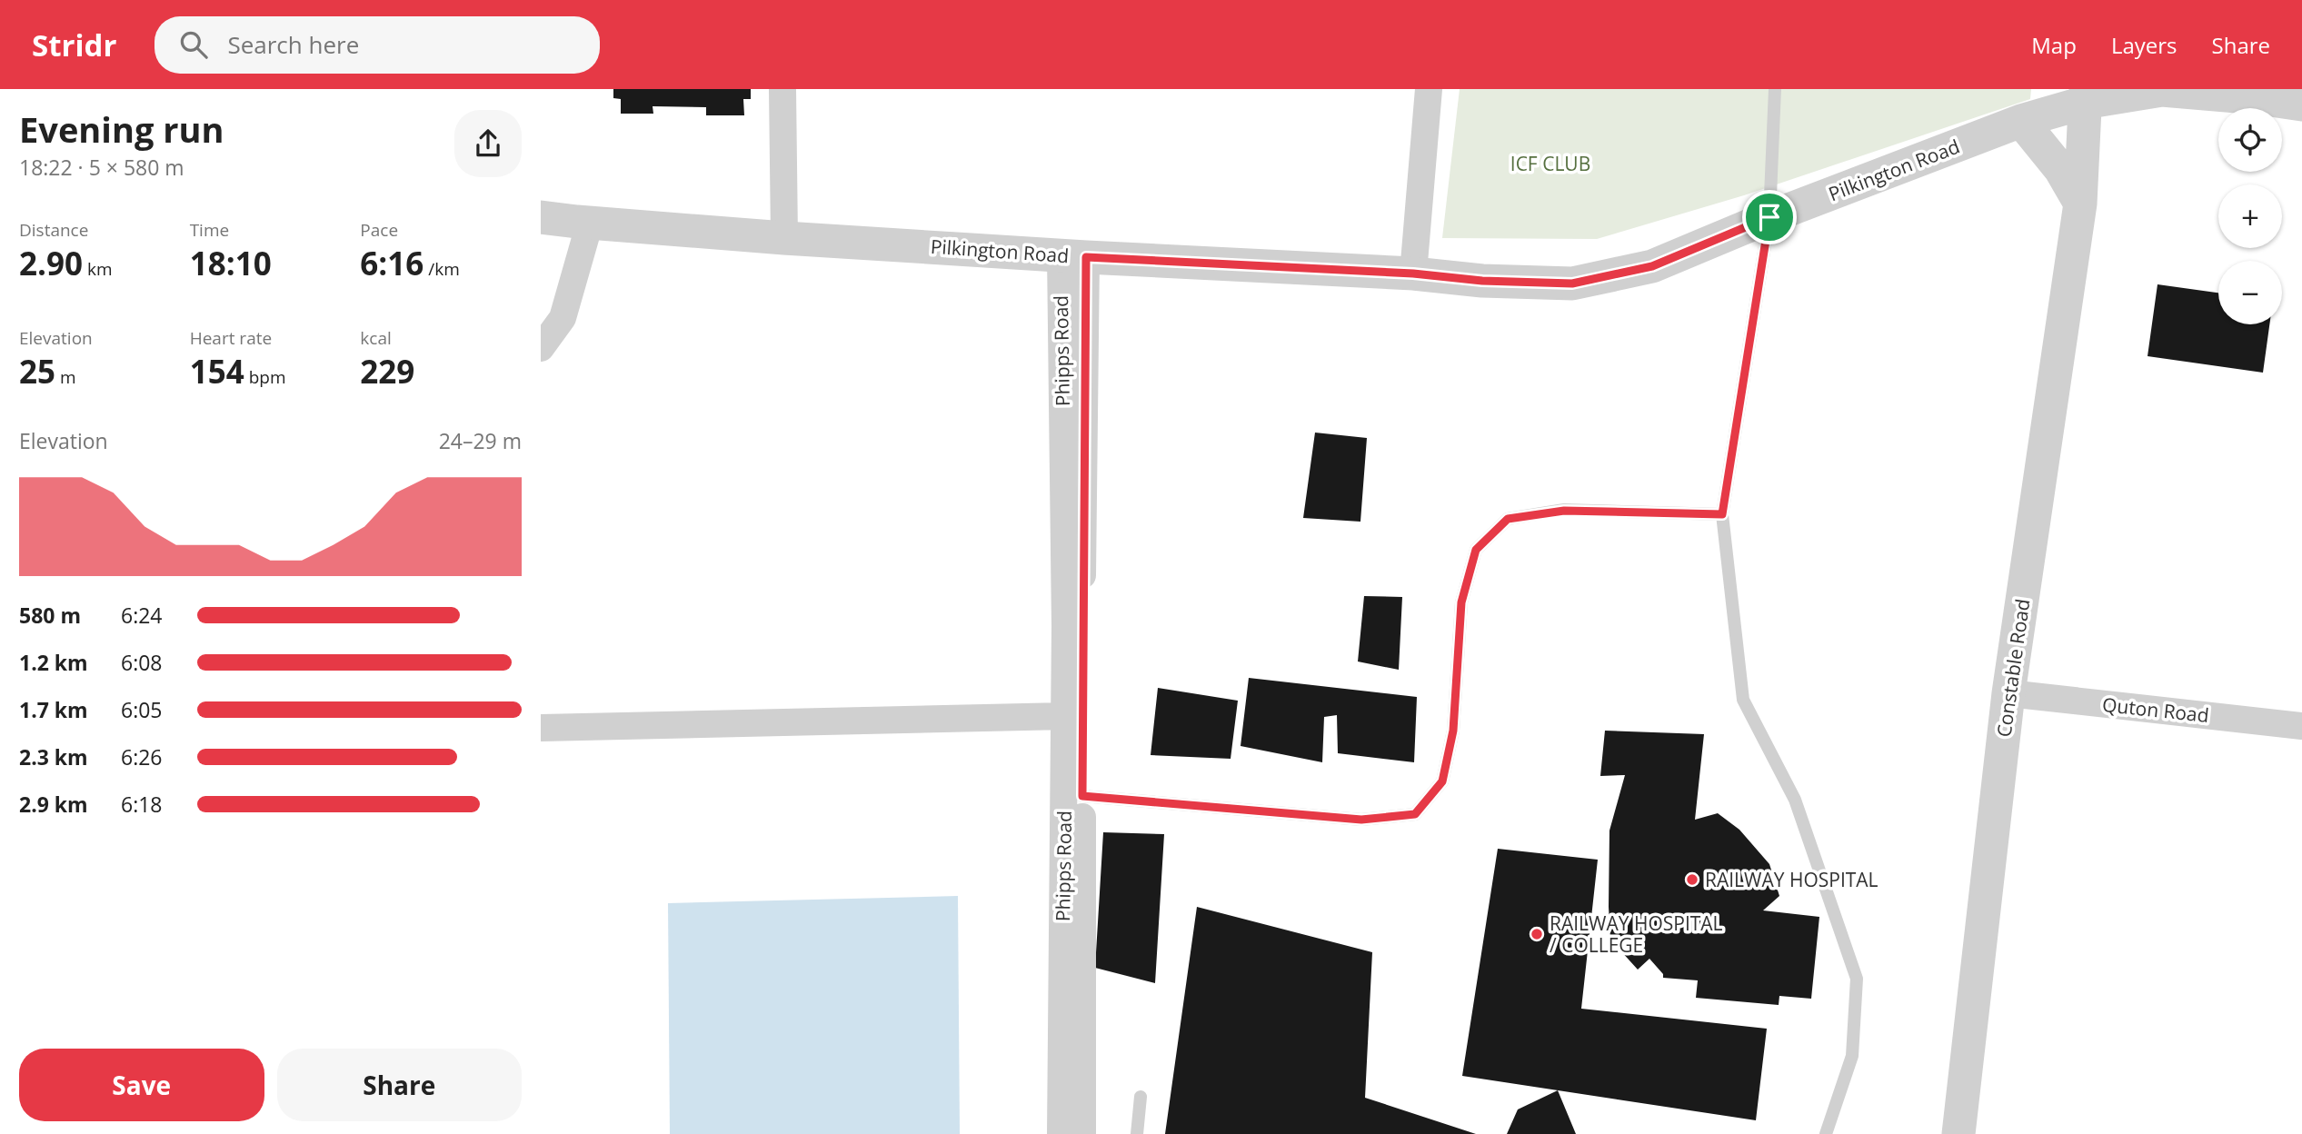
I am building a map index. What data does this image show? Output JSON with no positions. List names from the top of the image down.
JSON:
{
  "streets": {
    "street": [
      "Pilkington Road",
      "Phipps Road",
      "Constable Road",
      "Quton Road"
    ]
  },
  "crossings": [
    ["Pilkington Road", "Phipps Road"],
    ["Pilkington Road", "Constable Road"],
    ["Constable Road", "Quton Road"]
  ],
  "parks": ["ICF CLUB"],
  "places": ["RAILWAY HOSPITAL", "RAILWAY HOSPITAL / COLLEGE"],
  "page": {
    "header": "Stridr",
    "search": "Search here",
    "nav": ["Map", "Layers", "Share"],
    "heading": ["Evening run", "18:22 · 5 × 580 m"],
    "map_buttons": ["+", "−"],
    "stats": [
      ["Distance", "2.90 km"],
      ["Time", "18:10"],
      ["Pace", "6:16 /km"],
      ["Elevation", "25 m"],
      ["Heart rate", "154 bpm"],
      ["kcal", "229"]
    ],
    "chart": ["Elevation", "24–29 m"],
    "list": [
      {
        "name": "580 m",
        "note": "6:24"
      },
      {
        "name": "1.2 km",
        "note": "6:08"
      },
      {
        "name": "1.7 km",
        "note": "6:05"
      },
      {
        "name": "2.3 km",
        "note": "6:26"
      },
      {
        "name": "2.9 km",
        "note": "6:18"
      }
    ],
    "buttons": ["Save", "Share"]
  }
}
